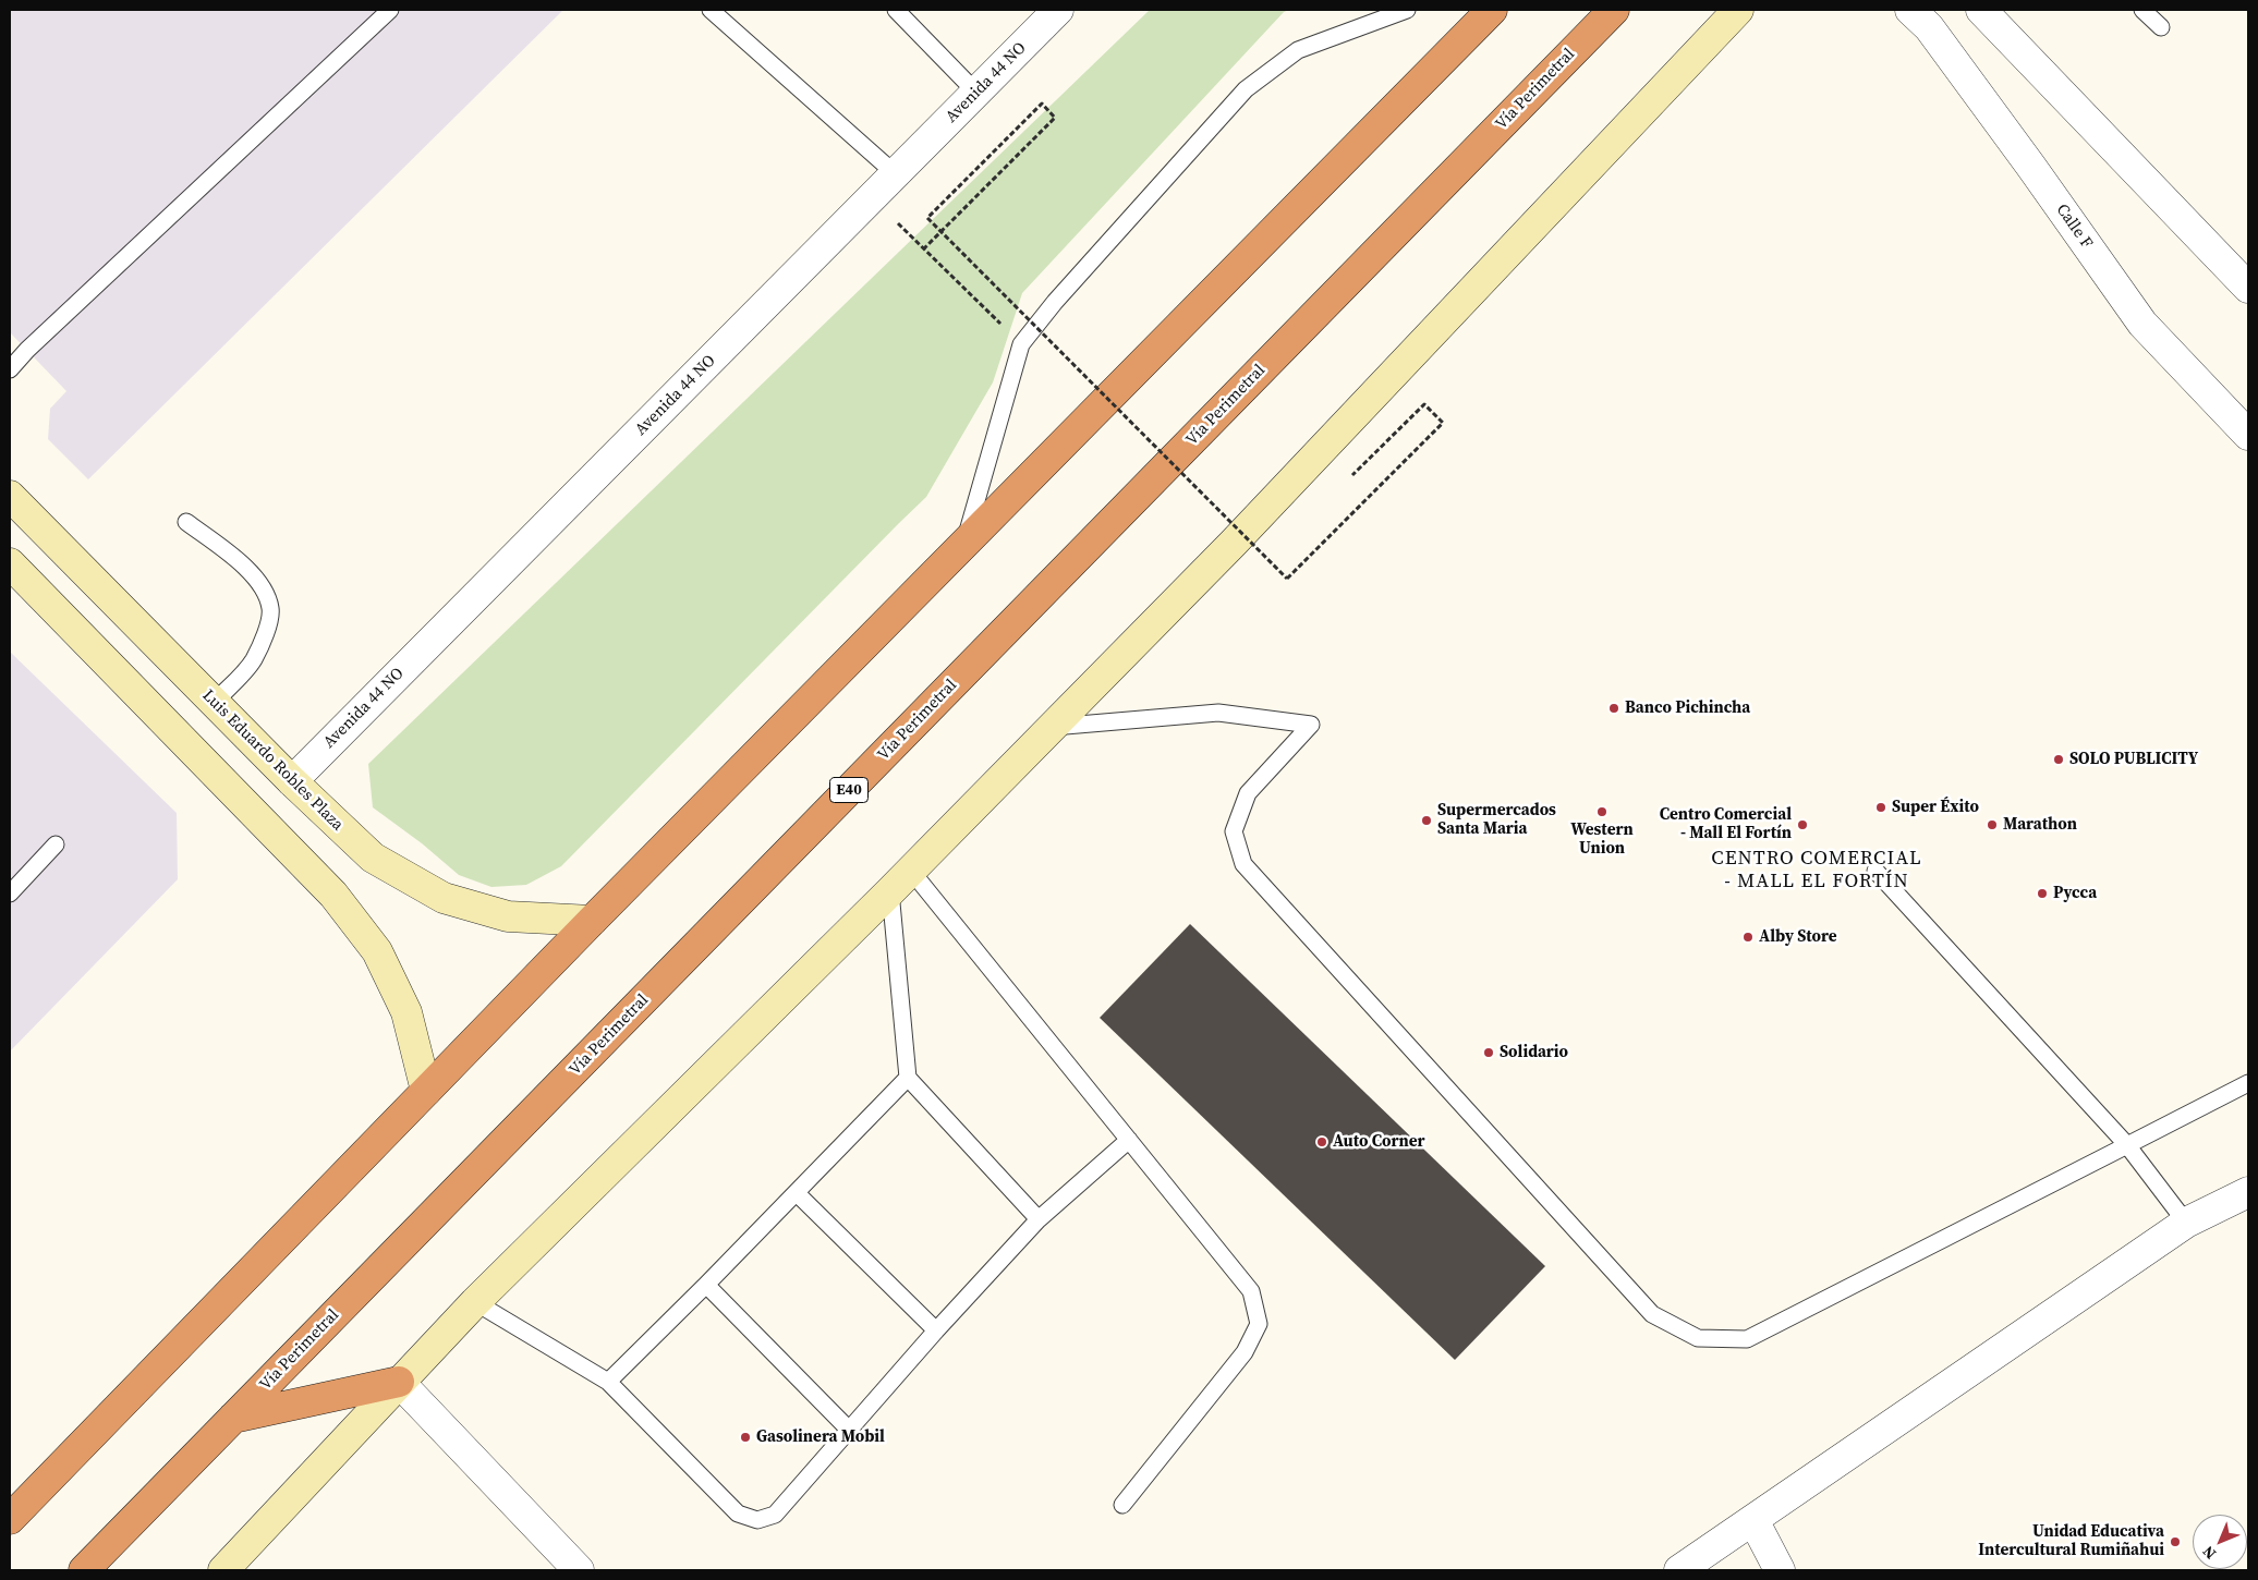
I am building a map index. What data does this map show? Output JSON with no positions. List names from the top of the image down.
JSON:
{
  "streets": {
    "highway": ["Vía Perimetral", "E40"],
    "main road": ["Luis Eduardo Robles Plaza"],
    "street": ["Avenida 44 NO", "Calle F"]
  },
  "crossings": [
    ["Avenida 44 NO", "Luis Eduardo Robles Plaza"]
  ],
  "districts": ["CENTRO COMERCIAL - MALL EL FORTÍN"],
  "places": [
    "Banco Pichincha",
    "SOLO PUBLICITY",
    "Super Éxito",
    "Western Union",
    "Supermercados Santa Maria",
    "Centro Comercial - Mall El Fortín",
    "Marathon",
    "Pycca",
    "Alby Store",
    "Solidario",
    "Auto Corner",
    "Gasolinera Mobil",
    "Unidad Educativa Intercultural Rumiñahui"
  ],
  "north": "bottom left"
}
